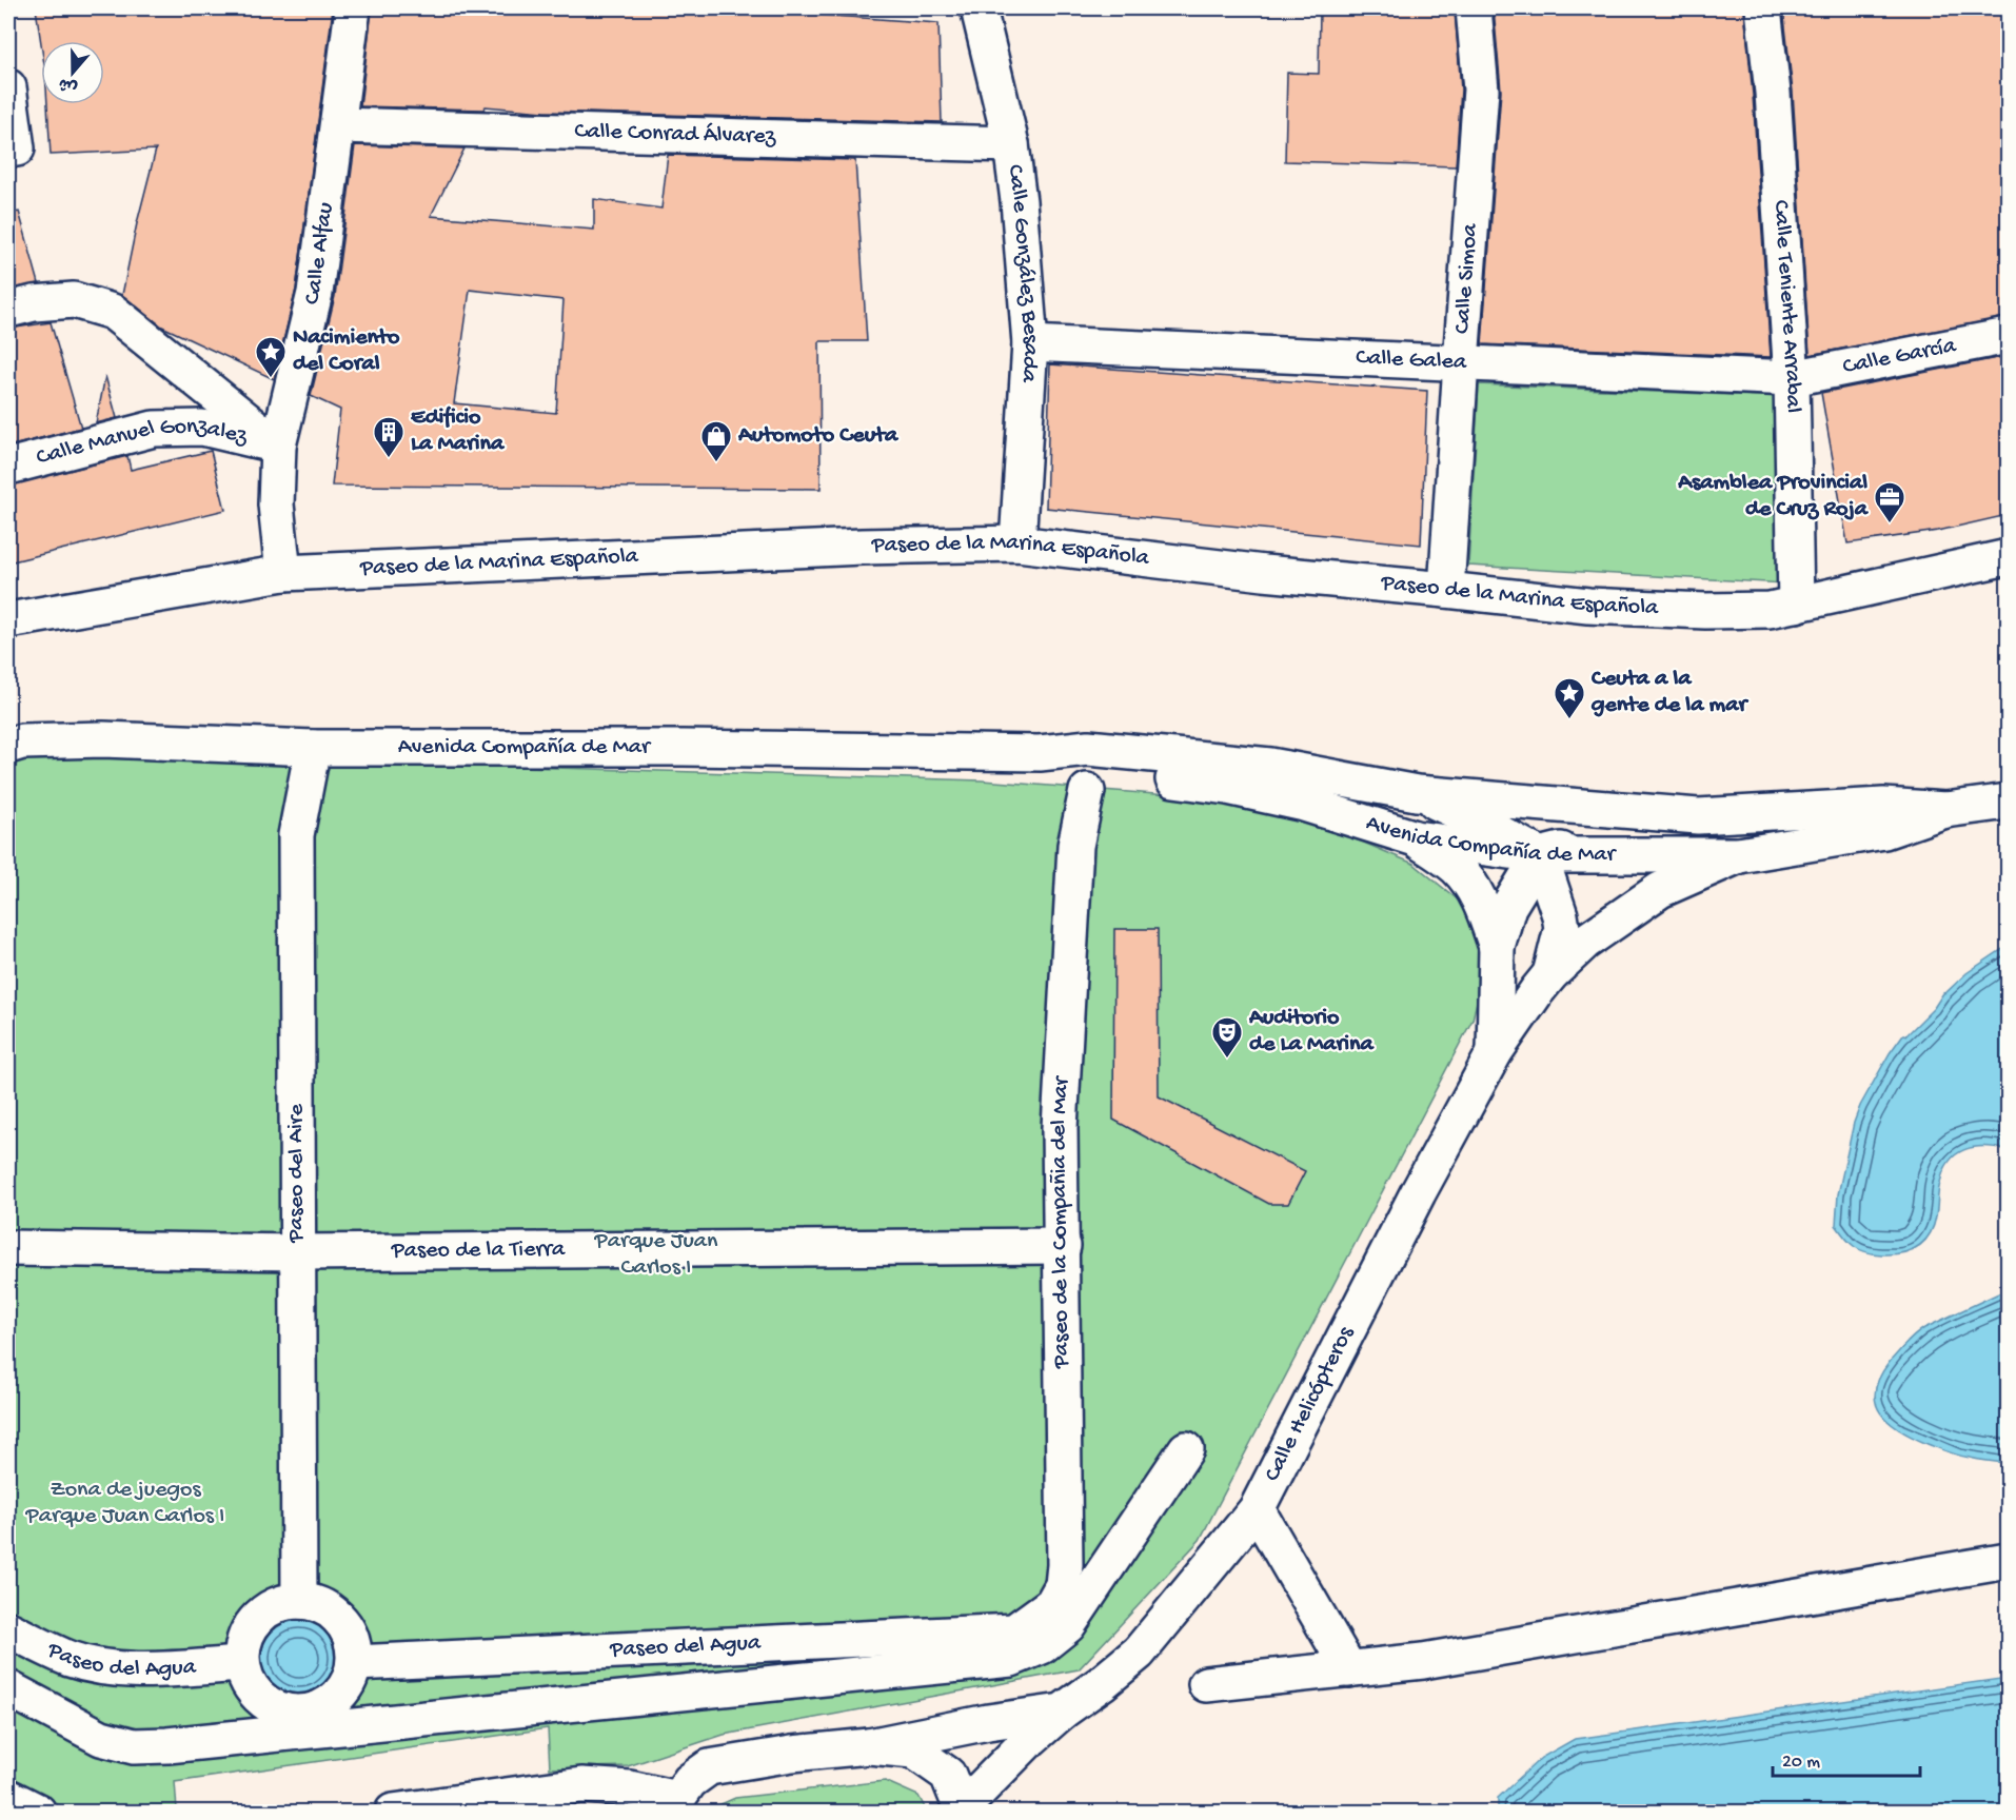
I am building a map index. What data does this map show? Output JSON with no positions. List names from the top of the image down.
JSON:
{
  "streets": {
    "street": [
      "Calle Conrad Álvarez",
      "Calle Alfau",
      "Calle González Besada",
      "Calle Simoa",
      "Calle Teniente Arrabal",
      "Calle García",
      "Calle Galea",
      "Calle Manuel Gonzalez",
      "Paseo de la Marina Española",
      "Avenida Compañía de Mar",
      "Paseo del Aire",
      "Paseo de la Compañia del Mar",
      "Paseo de la Tierra",
      "Calle Helicópteros",
      "Paseo del Agua"
    ]
  },
  "crossings": [
    ["Calle Conrad Álvarez", "Calle Alfau"],
    ["Calle Conrad Álvarez", "Calle González Besada"],
    ["Calle Alfau", "Calle Manuel Gonzalez"],
    ["Calle Alfau", "Paseo de la Marina Española"],
    ["Calle González Besada", "Calle Galea"],
    ["Calle González Besada", "Paseo de la Marina Española"],
    ["Calle Simoa", "Calle Galea"],
    ["Calle Simoa", "Paseo de la Marina Española"],
    ["Calle Teniente Arrabal", "Calle García"],
    ["Calle Teniente Arrabal", "Calle Galea"],
    ["Calle Teniente Arrabal", "Paseo de la Marina Española"],
    ["Calle García", "Calle Galea"],
    ["Avenida Compañía de Mar", "Paseo del Aire"],
    ["Avenida Compañía de Mar", "Calle Helicópteros"],
    ["Paseo del Aire", "Paseo de la Tierra"],
    ["Paseo del Aire", "Paseo del Agua"],
    ["Paseo de la Compañia del Mar", "Paseo de la Tierra"],
    ["Paseo de la Compañia del Mar", "Paseo del Agua"]
  ],
  "parks": ["Parque Juan Carlos I", "Zona de juegos Parque Juan Carlos I"],
  "places": {
    "place": ["Nacimiento del Coral", "Ceuta a la gente de la mar"],
    "building": ["Edificio La Marina"],
    "shop": ["Automoto Ceuta"],
    "office": ["Asamblea Provincial de Cruz Roja"],
    "theatre": ["Auditorio de La Marina"]
  },
  "scale_bar": "20 m",
  "north": "bottom"
}
